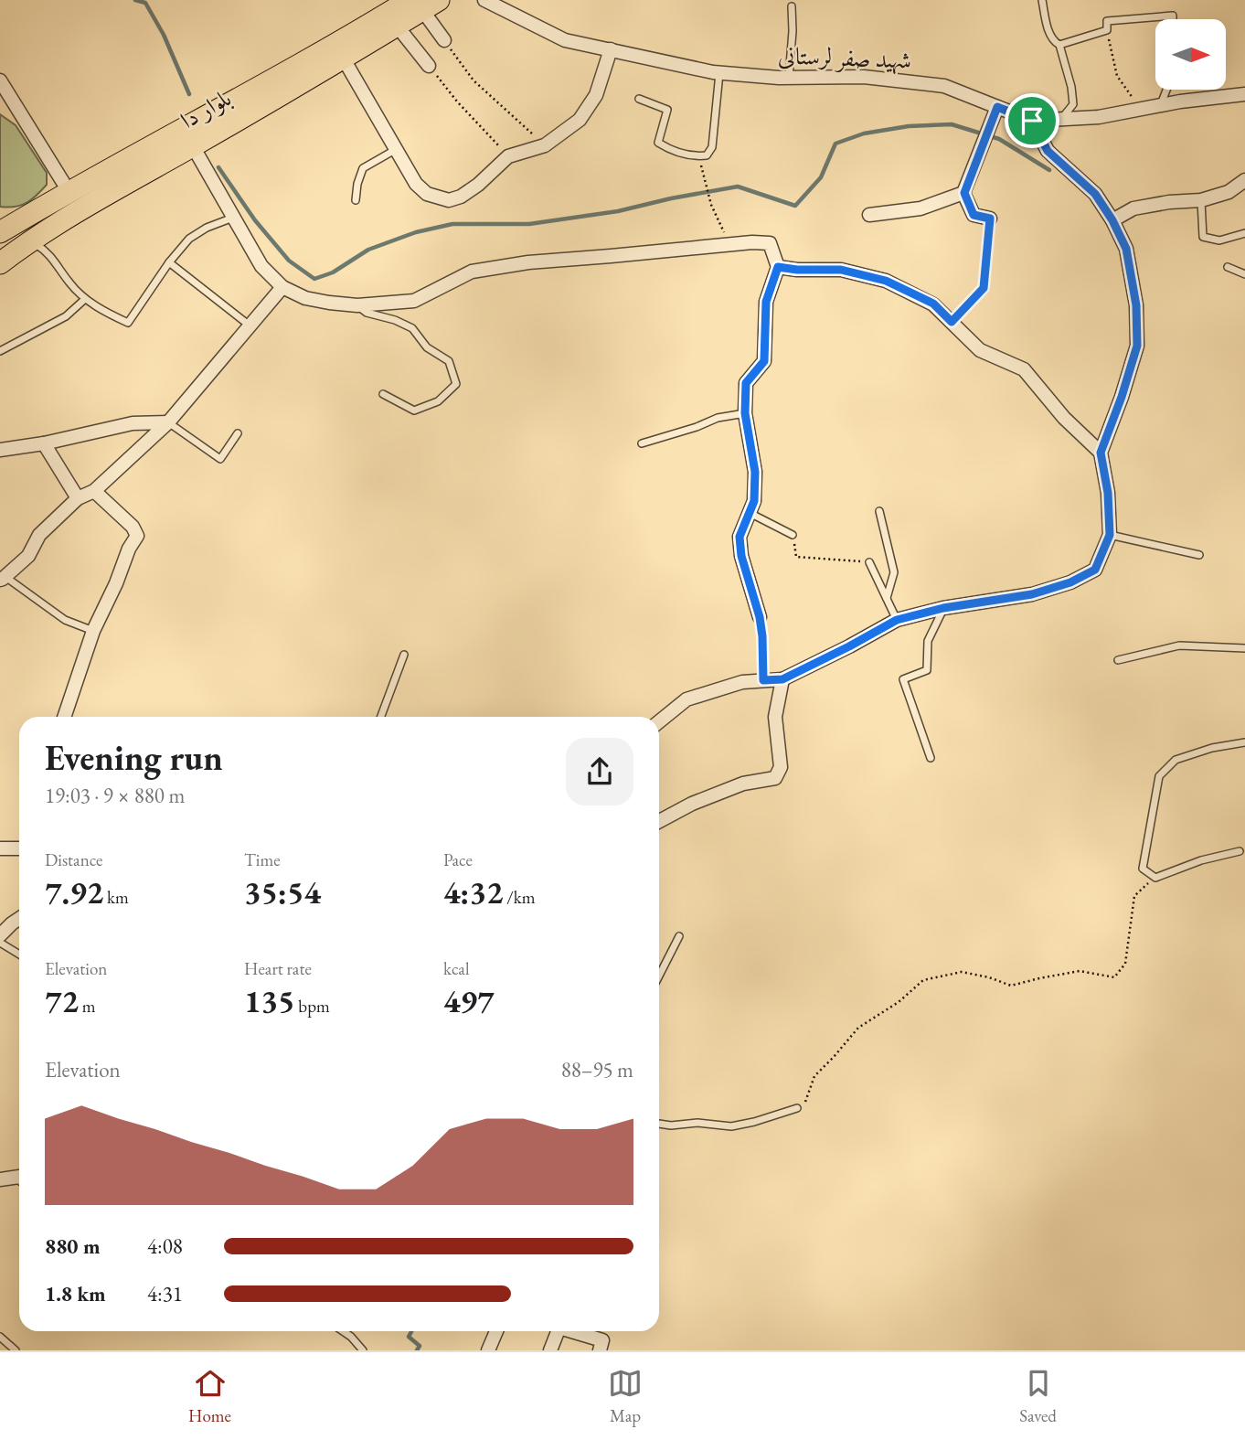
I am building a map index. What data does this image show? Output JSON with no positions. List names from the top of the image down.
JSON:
{
  "streets": {
    "main road": ["بلوار دا"],
    "street": ["شهید صفر لرستانی"]
  },
  "north": "right",
  "page": {
    "heading": ["Evening run", "19:03 · 9 × 880 m"],
    "stats": [
      ["Distance", "7.92 km"],
      ["Time", "35:54"],
      ["Pace", "4:32 /km"],
      ["Elevation", "72 m"],
      ["Heart rate", "135 bpm"],
      ["kcal", "497"]
    ],
    "chart": ["Elevation", "88–95 m"],
    "list": [
      {
        "name": "880 m",
        "note": "4:08"
      },
      {
        "name": "1.8 km",
        "note": "4:31"
      }
    ],
    "tabs": ["Home", "Map", "Saved"]
  }
}
